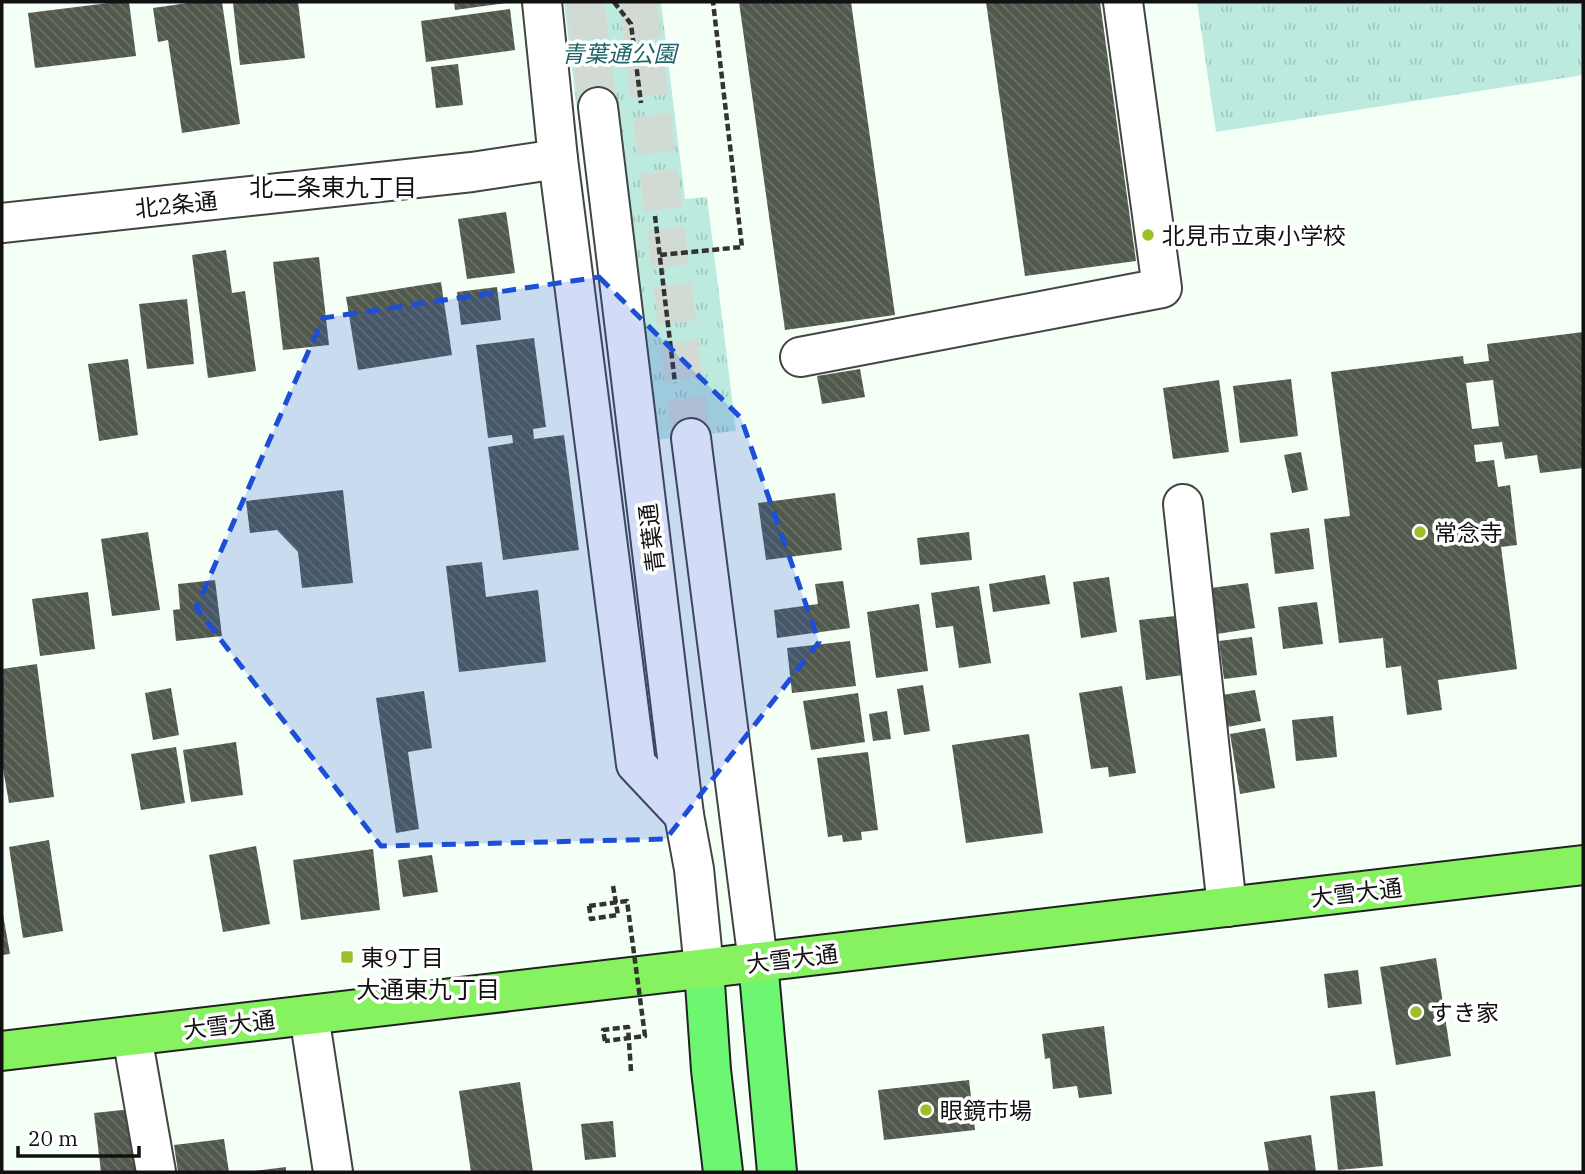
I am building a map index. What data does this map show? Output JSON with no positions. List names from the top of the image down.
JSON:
{
  "streets": {
    "highway": ["大雪大通"],
    "street": ["北2条通", "青葉通"]
  },
  "crossings": [
    ["青葉通", "大雪大通"]
  ],
  "districts": ["北二条東九丁目", "大通東九丁目"],
  "parks": ["青葉通公園"],
  "places": {
    "other": [
      "北見市立東小学校",
      "常念寺",
      "すき家",
      "眼鏡市場"
    ],
    "transit": ["東9丁目"]
  },
  "scale_bar": "20 m"
}
